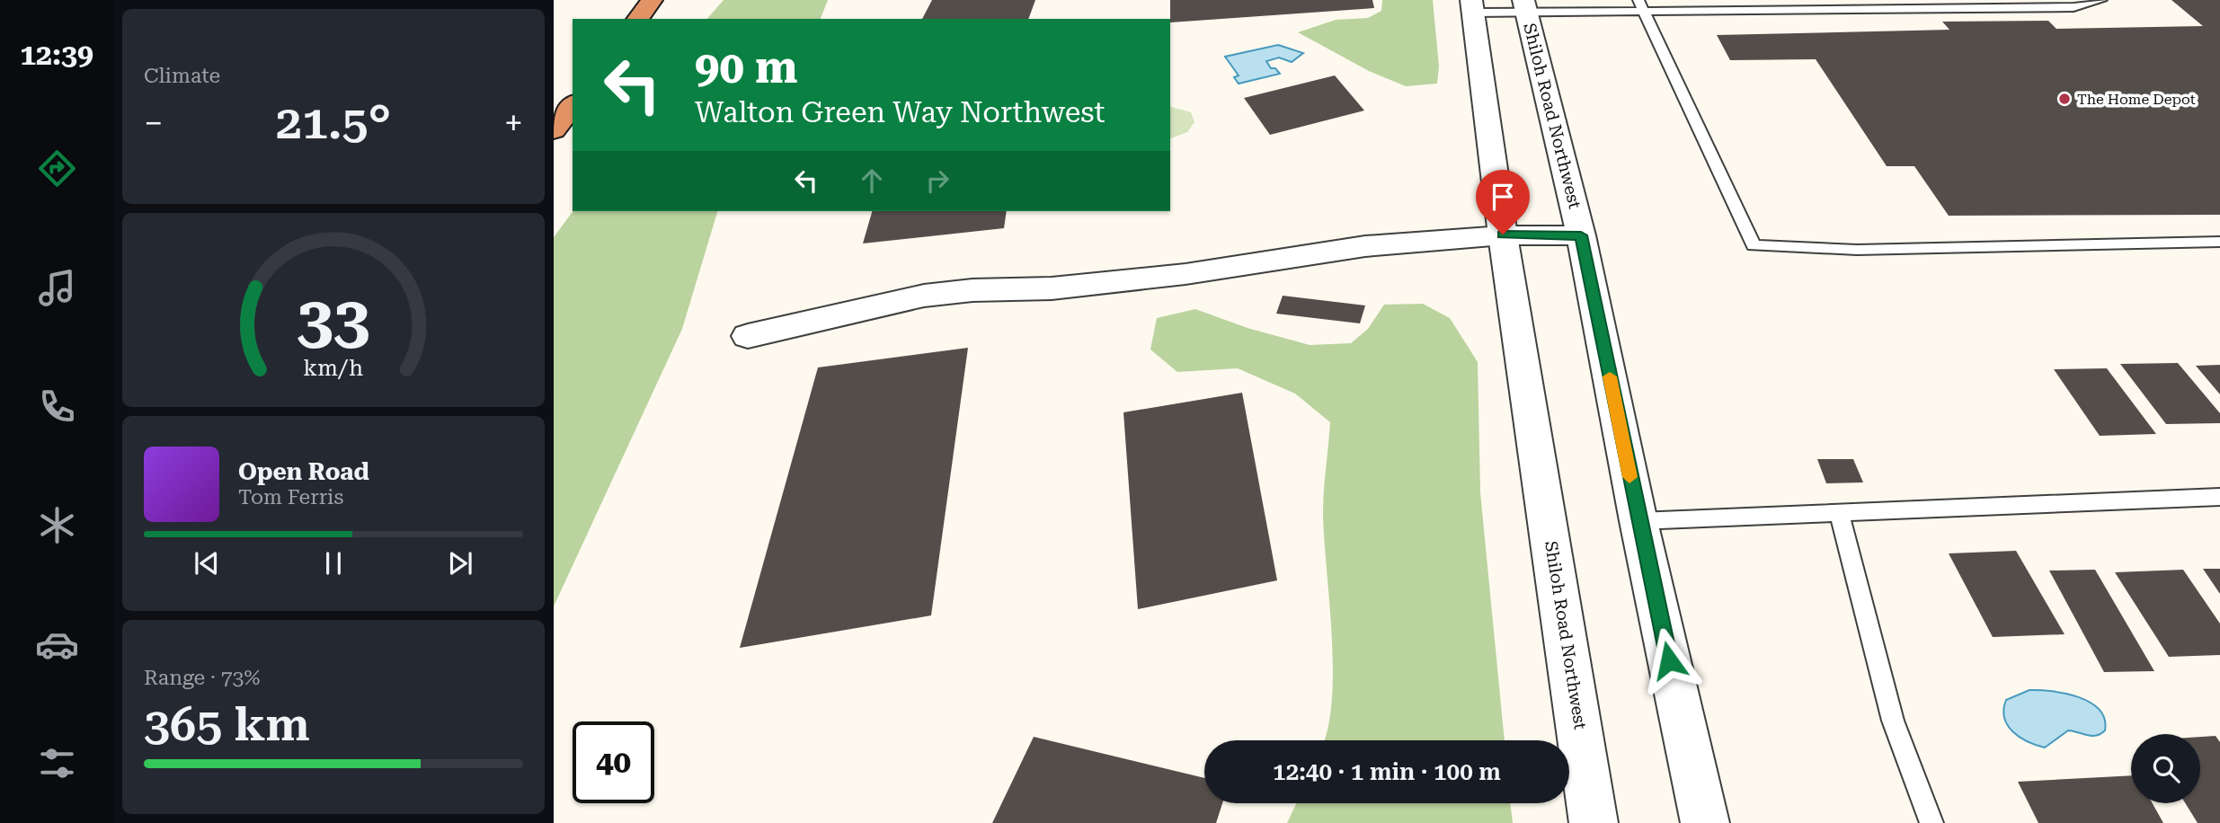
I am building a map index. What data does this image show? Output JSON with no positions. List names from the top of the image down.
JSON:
{
  "streets": {
    "street": ["Shiloh Road Northwest"]
  },
  "places": ["The Home Depot"],
  "page": {
    "tabs": "12:39",
    "tile": [
      "Climate",
      ["Range · 73%", "365 km"]
    ],
    "turn": ["90 m", "Walton Green Way Northwest"],
    "heat": ["−", "21.5°", "+"],
    "song": ["Open Road", "Tom Ferris"],
    "limit": "40",
    "trip": "12:40 · 1 min · 100 m",
    "gauge": ["33", "km/h"]
  }
}
